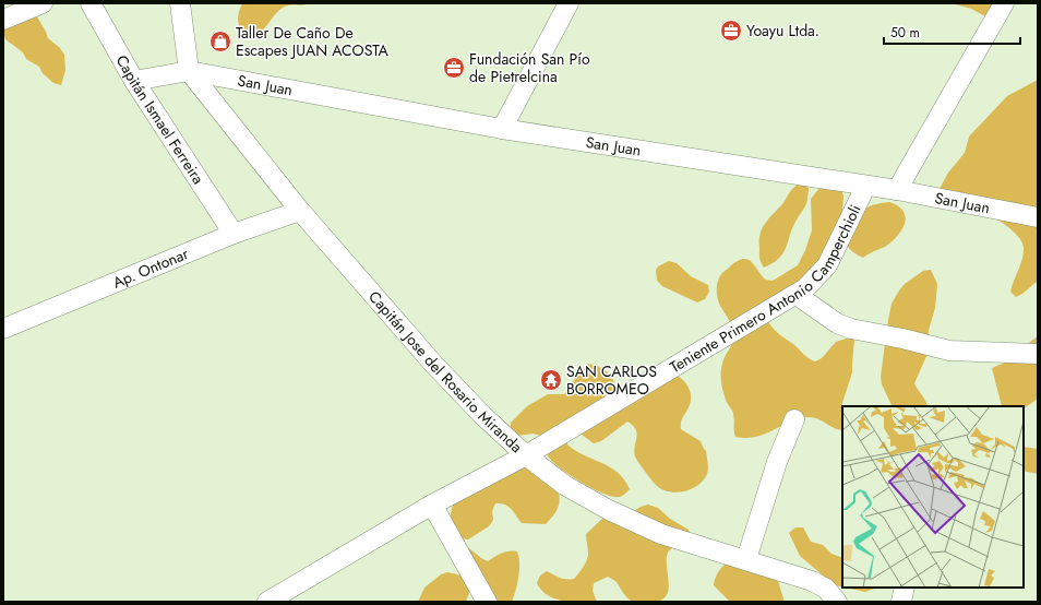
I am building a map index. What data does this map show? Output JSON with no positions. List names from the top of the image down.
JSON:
{
  "streets": {
    "street": [
      "San Juan",
      "Capitán Ismael Ferreira",
      "Ap. Ontonar",
      "Teniente Primero Antonio Camperchioli",
      "Capitán Jose del Rosario Miranda"
    ]
  },
  "crossings": [
    ["San Juan", "Teniente Primero Antonio Camperchioli"],
    ["San Juan", "Capitán Jose del Rosario Miranda"],
    ["Capitán Ismael Ferreira", "Ap. Ontonar"],
    ["Ap. Ontonar", "Capitán Jose del Rosario Miranda"],
    ["Teniente Primero Antonio Camperchioli", "Capitán Jose del Rosario Miranda"]
  ],
  "places": {
    "office": ["Yoayu Ltda.", "Fundación San Pío de Pietrelcina"],
    "shop": ["Taller De Caño De Escapes JUAN ACOSTA"],
    "temple": ["SAN CARLOS BORROMEO"]
  },
  "scale_bar": "50 m"
}
